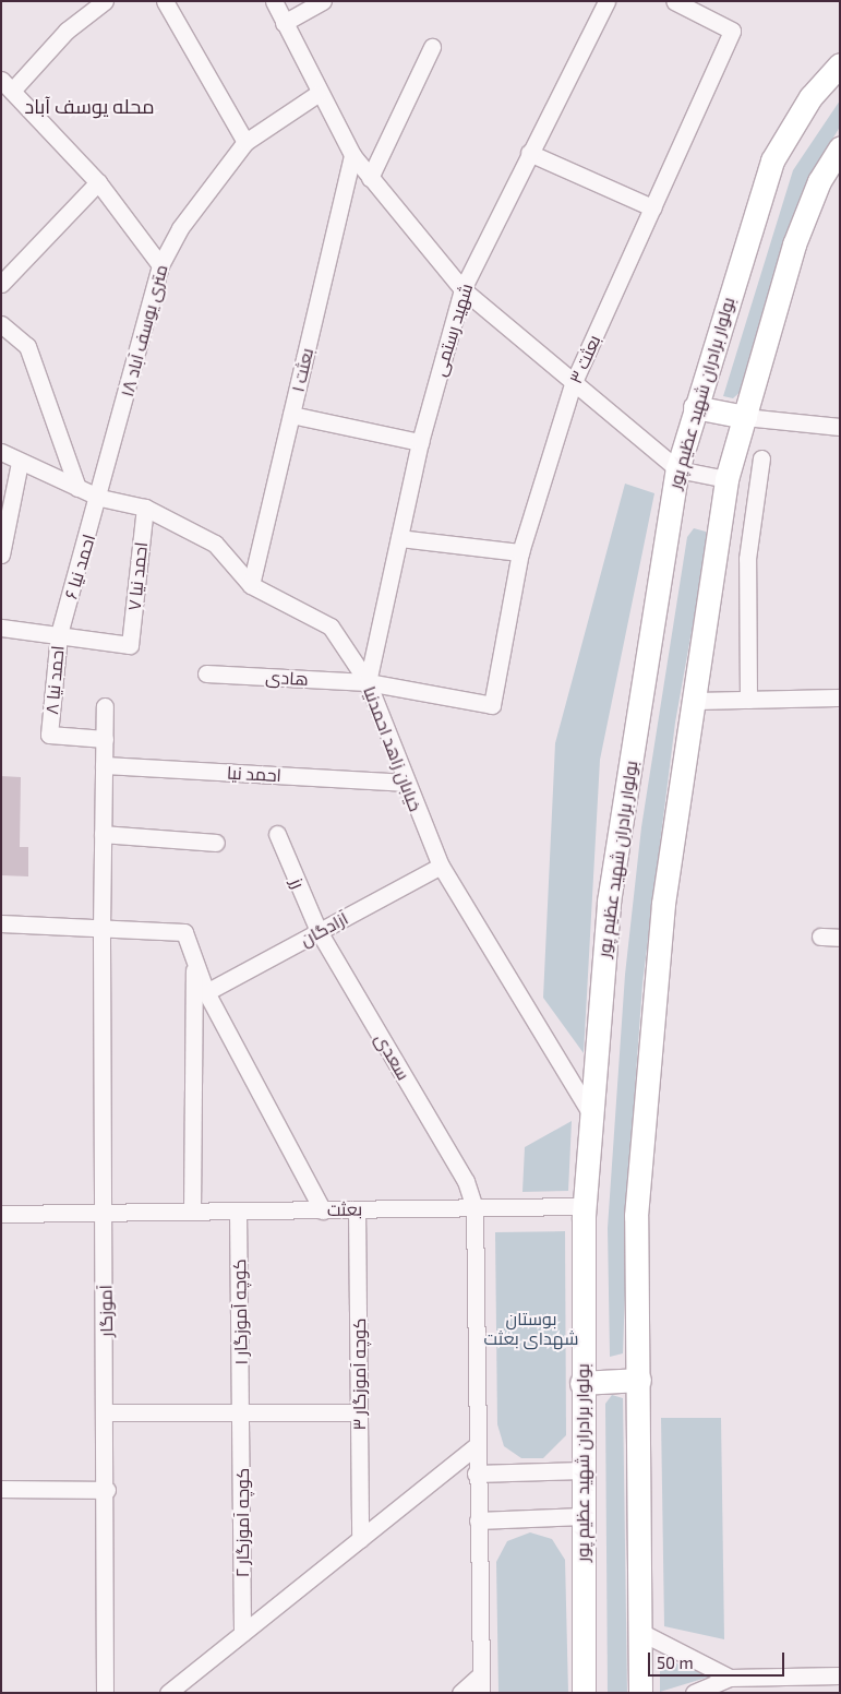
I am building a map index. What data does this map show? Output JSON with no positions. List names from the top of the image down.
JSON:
{
  "streets": {
    "main road": ["بولوار برادران شهید عظیم‌ پور"],
    "street": [
      "شهید رستمی",
      "۱۸ متری یوسف آباد",
      "بعثت ۳",
      "بعثت ۱",
      "احمد نیا ۶",
      "احمد نیا ۷",
      "هادی",
      "احمد نیا ۸",
      "خیابان زاهد احمدنیا",
      "احمد نیا",
      "رز",
      "آزادگان",
      "سعدی",
      "بعثت",
      "آموزگار",
      "کوچه آموزگار ۱",
      "کوچه آموزگار ۳",
      "کوچه آموزگار ۲"
    ]
  },
  "crossings": [
    ["شهید رستمی", "هادی"],
    ["شهید رستمی", "خیابان زاهد احمدنیا"],
    ["۱۸ متری یوسف آباد", "احمد نیا ۶"],
    ["۱۸ متری یوسف آباد", "خیابان زاهد احمدنیا"],
    ["بعثت ۳", "هادی"],
    ["بعثت ۱", "خیابان زاهد احمدنیا"],
    ["بولوار برادران شهید عظیم‌ پور", "خیابان زاهد احمدنیا"],
    ["بولوار برادران شهید عظیم‌ پور", "بعثت"],
    ["احمد نیا ۶", "احمد نیا ۷"],
    ["احمد نیا ۶", "احمد نیا ۸"],
    ["احمد نیا ۶", "خیابان زاهد احمدنیا"],
    ["احمد نیا ۷", "احمد نیا ۸"],
    ["احمد نیا ۷", "خیابان زاهد احمدنیا"],
    ["هادی", "خیابان زاهد احمدنیا"],
    ["خیابان زاهد احمدنیا", "احمد نیا"],
    ["خیابان زاهد احمدنیا", "آزادگان"],
    ["رز", "آزادگان"],
    ["رز", "سعدی"],
    ["آزادگان", "سعدی"],
    ["سعدی", "بعثت"],
    ["بعثت", "آموزگار"],
    ["بعثت", "کوچه آموزگار ۱"],
    ["بعثت", "کوچه آموزگار ۳"],
    ["کوچه آموزگار ۱", "کوچه آموزگار ۲"]
  ],
  "districts": ["محله یوسف آباد"],
  "parks": ["بوستان شهدای بعثت"],
  "scale_bar": "50 m"
}
